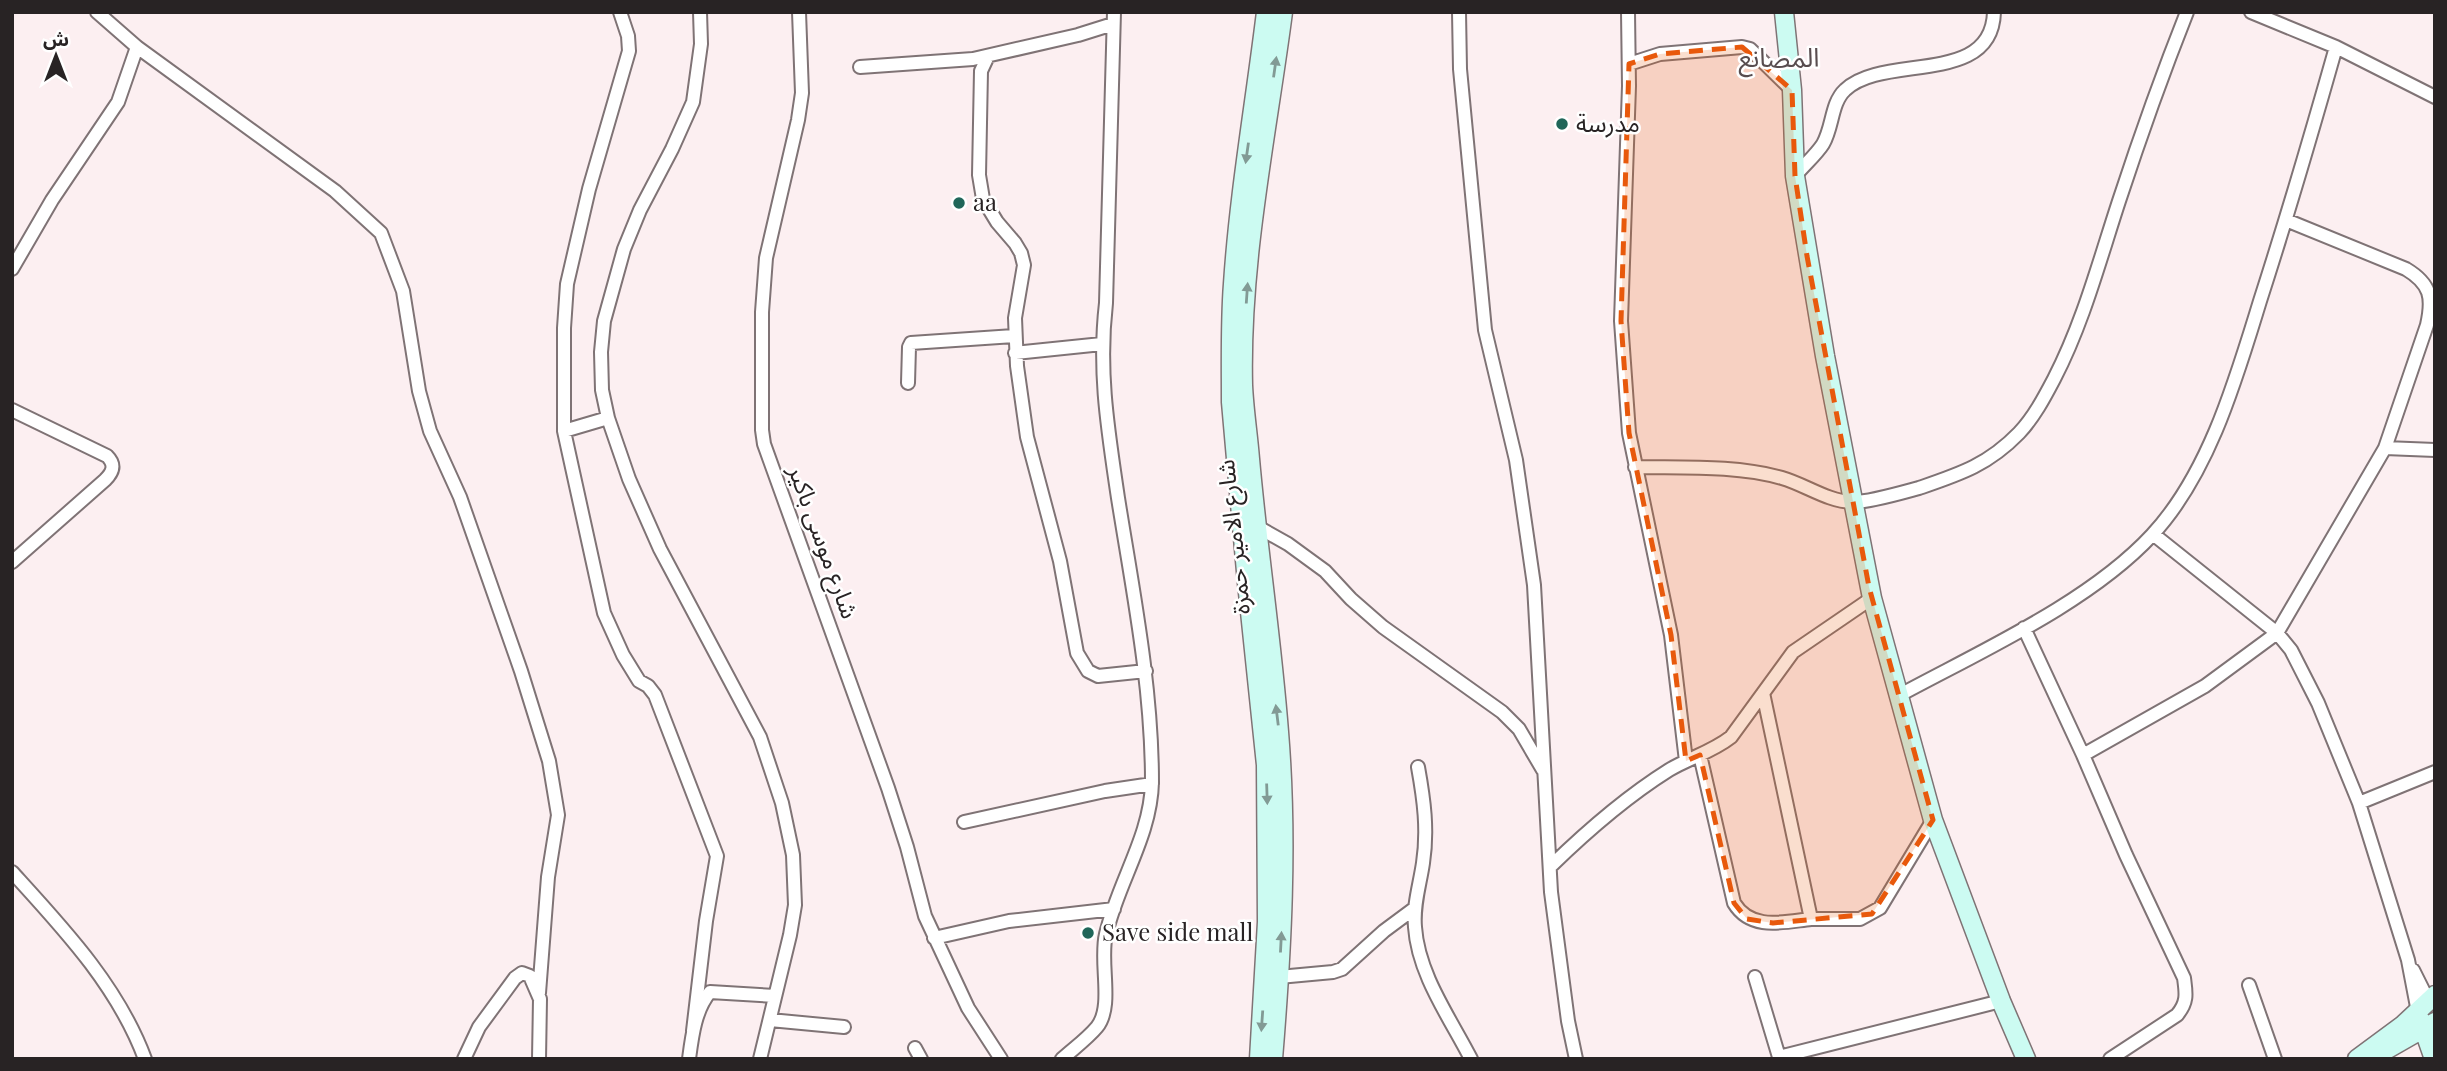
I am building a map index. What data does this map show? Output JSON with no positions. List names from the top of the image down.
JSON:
{
  "streets": {
    "main road": ["شارع الامير حمزة"],
    "street": ["شارع موسى باكير"]
  },
  "districts": ["المصانع"],
  "places": ["مدرسة", "aa", "Save side mall"],
  "north": "top"
}
